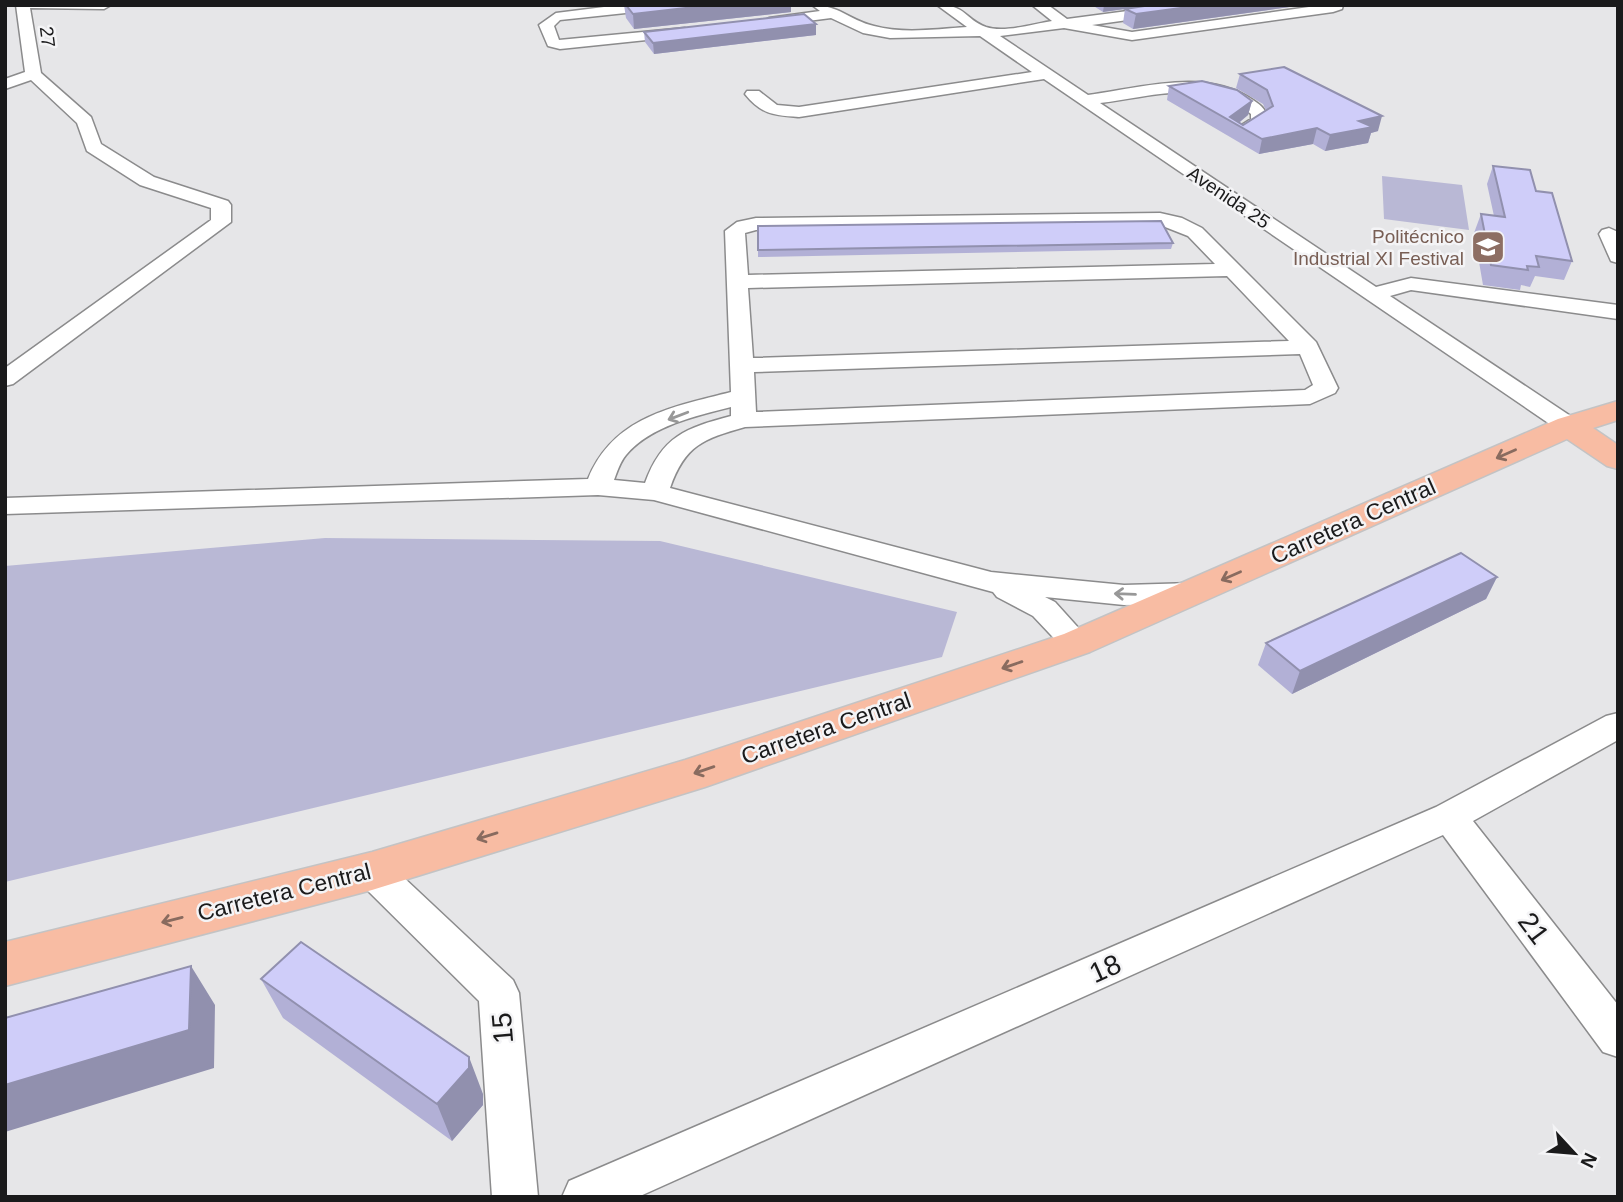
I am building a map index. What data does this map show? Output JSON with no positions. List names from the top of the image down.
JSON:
{
  "streets": {
    "main road": ["Avenida 25", "Carretera Central"],
    "street": [
      "27",
      "21",
      "18",
      "15"
    ]
  },
  "crossings": [
    ["Avenida 25", "Carretera Central"],
    ["Carretera Central", "15"],
    ["21", "18"]
  ],
  "one_way": ["Carretera Central"],
  "places": {
    "school or university": ["Politécnico Industrial XI Festival"]
  },
  "north": "bottom right"
}
